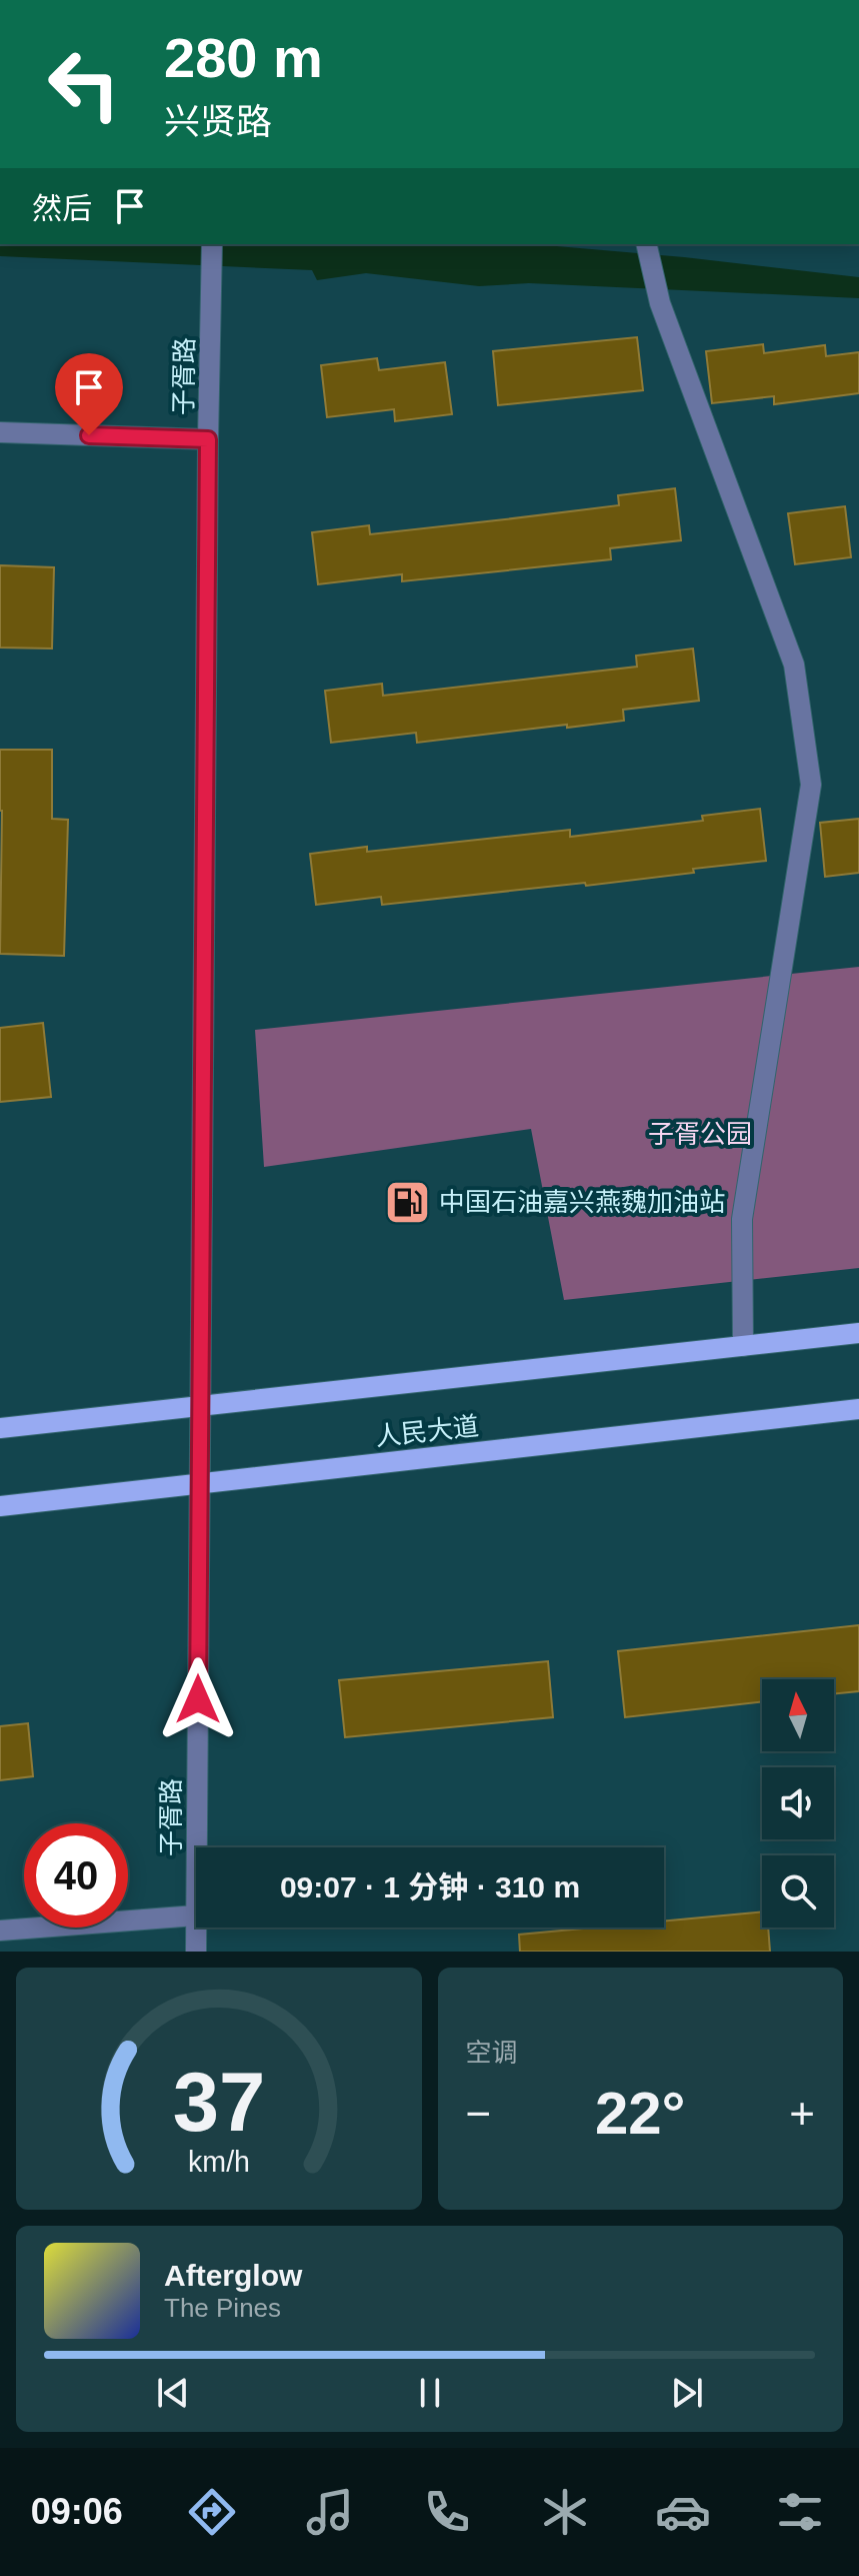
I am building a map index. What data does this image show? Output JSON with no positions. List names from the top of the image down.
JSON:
{
  "streets": {
    "main road": ["人民大道"],
    "street": ["子胥路"]
  },
  "crossings": [
    ["子胥路", "人民大道"]
  ],
  "parks": ["子胥公园"],
  "places": {
    "fuel station": ["中国石油嘉兴燕魏加油站"]
  },
  "north": "top",
  "page": {
    "turn": ["280 m", "兴贤路"],
    "then": "然后",
    "limit": "40",
    "trip": "09:07 · 1 分钟 · 310 m",
    "tile": "空调",
    "heat": ["−", "22°", "+"],
    "song": ["Afterglow", "The Pines"],
    "tabs": "09:06",
    "gauge": ["37", "km/h"]
  }
}
